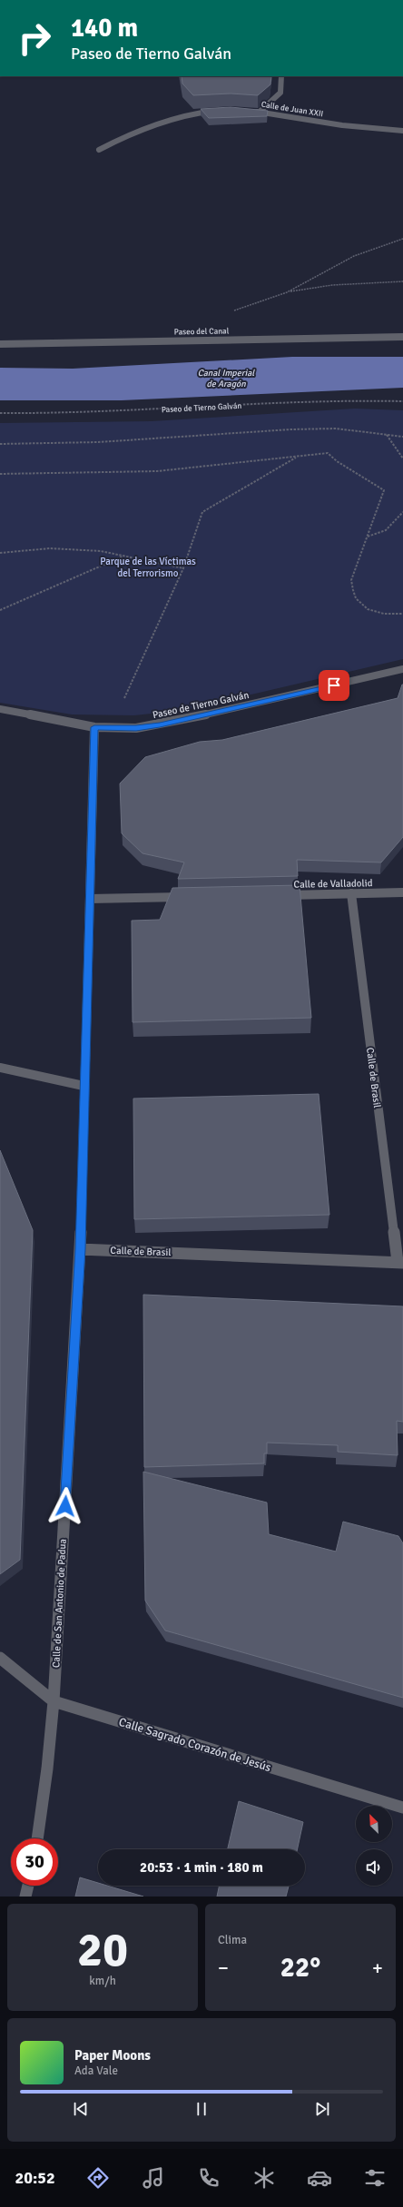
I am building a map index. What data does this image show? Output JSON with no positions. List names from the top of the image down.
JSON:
{
  "streets": {
    "street": [
      "Calle de Juan XXII",
      "Paseo del Canal",
      "Paseo de Tierno Galván",
      "Calle de Valladolid",
      "Calle de Brasil",
      "Calle de San Antonio de Padua",
      "Calle Sagrado Corazón de Jesús"
    ]
  },
  "crossings": [
    ["Paseo de Tierno Galván", "Calle de San Antonio de Padua"],
    ["Calle de Valladolid", "Calle de Brasil"],
    ["Calle de Brasil", "Calle de San Antonio de Padua"],
    ["Calle de San Antonio de Padua", "Calle Sagrado Corazón de Jesús"]
  ],
  "water": ["Canal Imperial de Aragón"],
  "parks": ["Parque de las Víctimas del Terrorismo"],
  "north": "top left",
  "page": {
    "turn": ["140 m", "Paseo de Tierno Galván"],
    "limit": "30",
    "trip": "20:53 · 1 min · 180 m",
    "tile": [
      ["20", "km/h"],
      "Clima"
    ],
    "heat": ["−", "22°", "+"],
    "song": ["Paper Moons", "Ada Vale"],
    "tabs": "20:52"
  }
}
